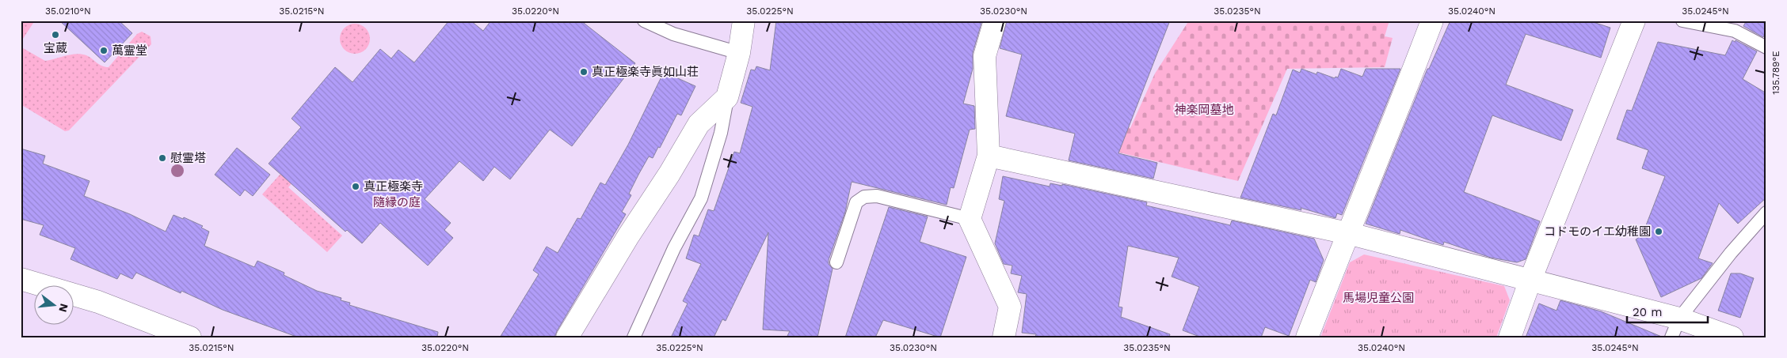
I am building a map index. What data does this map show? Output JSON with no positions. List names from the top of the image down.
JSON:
{
  "parks": ["神楽岡墓地", "隨縁の庭", "馬場児童公園"],
  "places": [
    "宝蔵",
    "萬霊堂",
    "真正極楽寺眞如山荘",
    "慰霊塔",
    "真正極楽寺",
    "コドモのイエ幼稚園"
  ],
  "scale_bar": "20 m",
  "north": "right",
  "coordinates": [
    "35.0210°N",
    "35.0215°N",
    "35.0220°N",
    "35.0225°N",
    "35.0230°N",
    "35.0235°N",
    "35.0240°N",
    "35.0245°N",
    "135.789°E"
  ]
}
